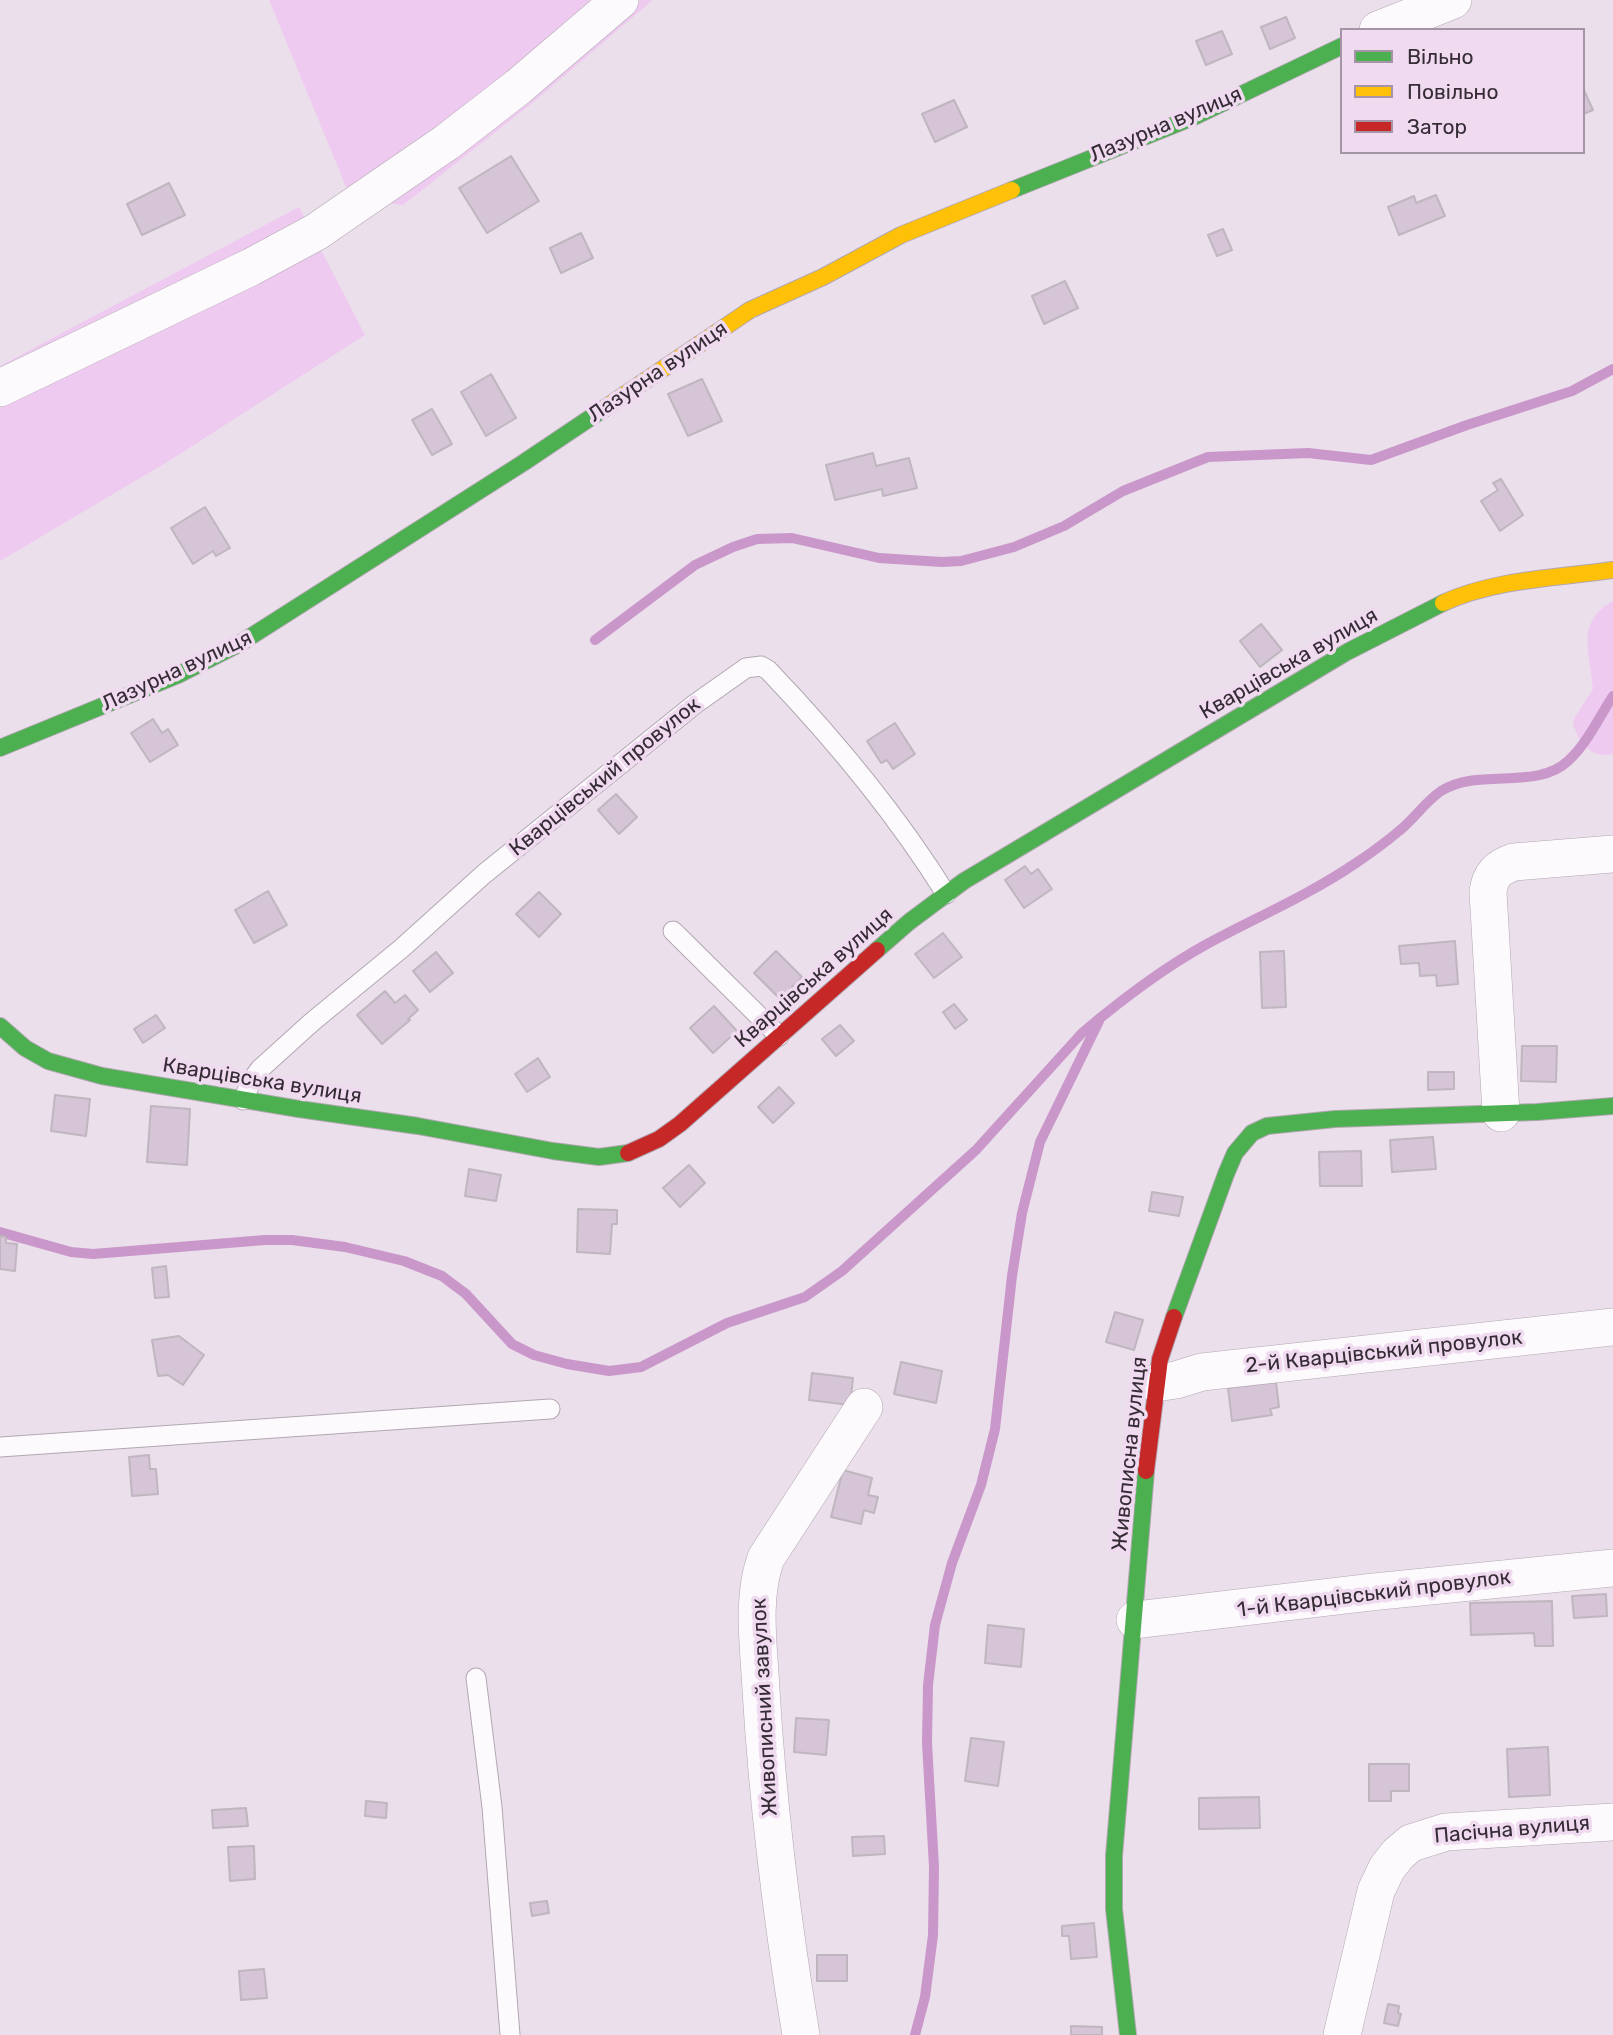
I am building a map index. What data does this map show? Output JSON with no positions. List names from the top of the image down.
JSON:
{
  "streets": {
    "street": [
      "Лазурна вулиця",
      "Кварцівська вулиця",
      "2-й Кварцівський провулок",
      "Живописна вулиця",
      "1-й Кварцівський провулок",
      "Живописний завулок",
      "Пасічна вулиця"
    ],
    "lane": ["Кварцівський провулок"]
  },
  "crossings": [
    ["Кварцівська вулиця", "Кварцівський провулок"],
    ["2-й Кварцівський провулок", "Живописна вулиця"],
    ["Живописна вулиця", "1-й Кварцівський провулок"]
  ],
  "legend": ["Вільно", "Повільно", "Затор"]
}
